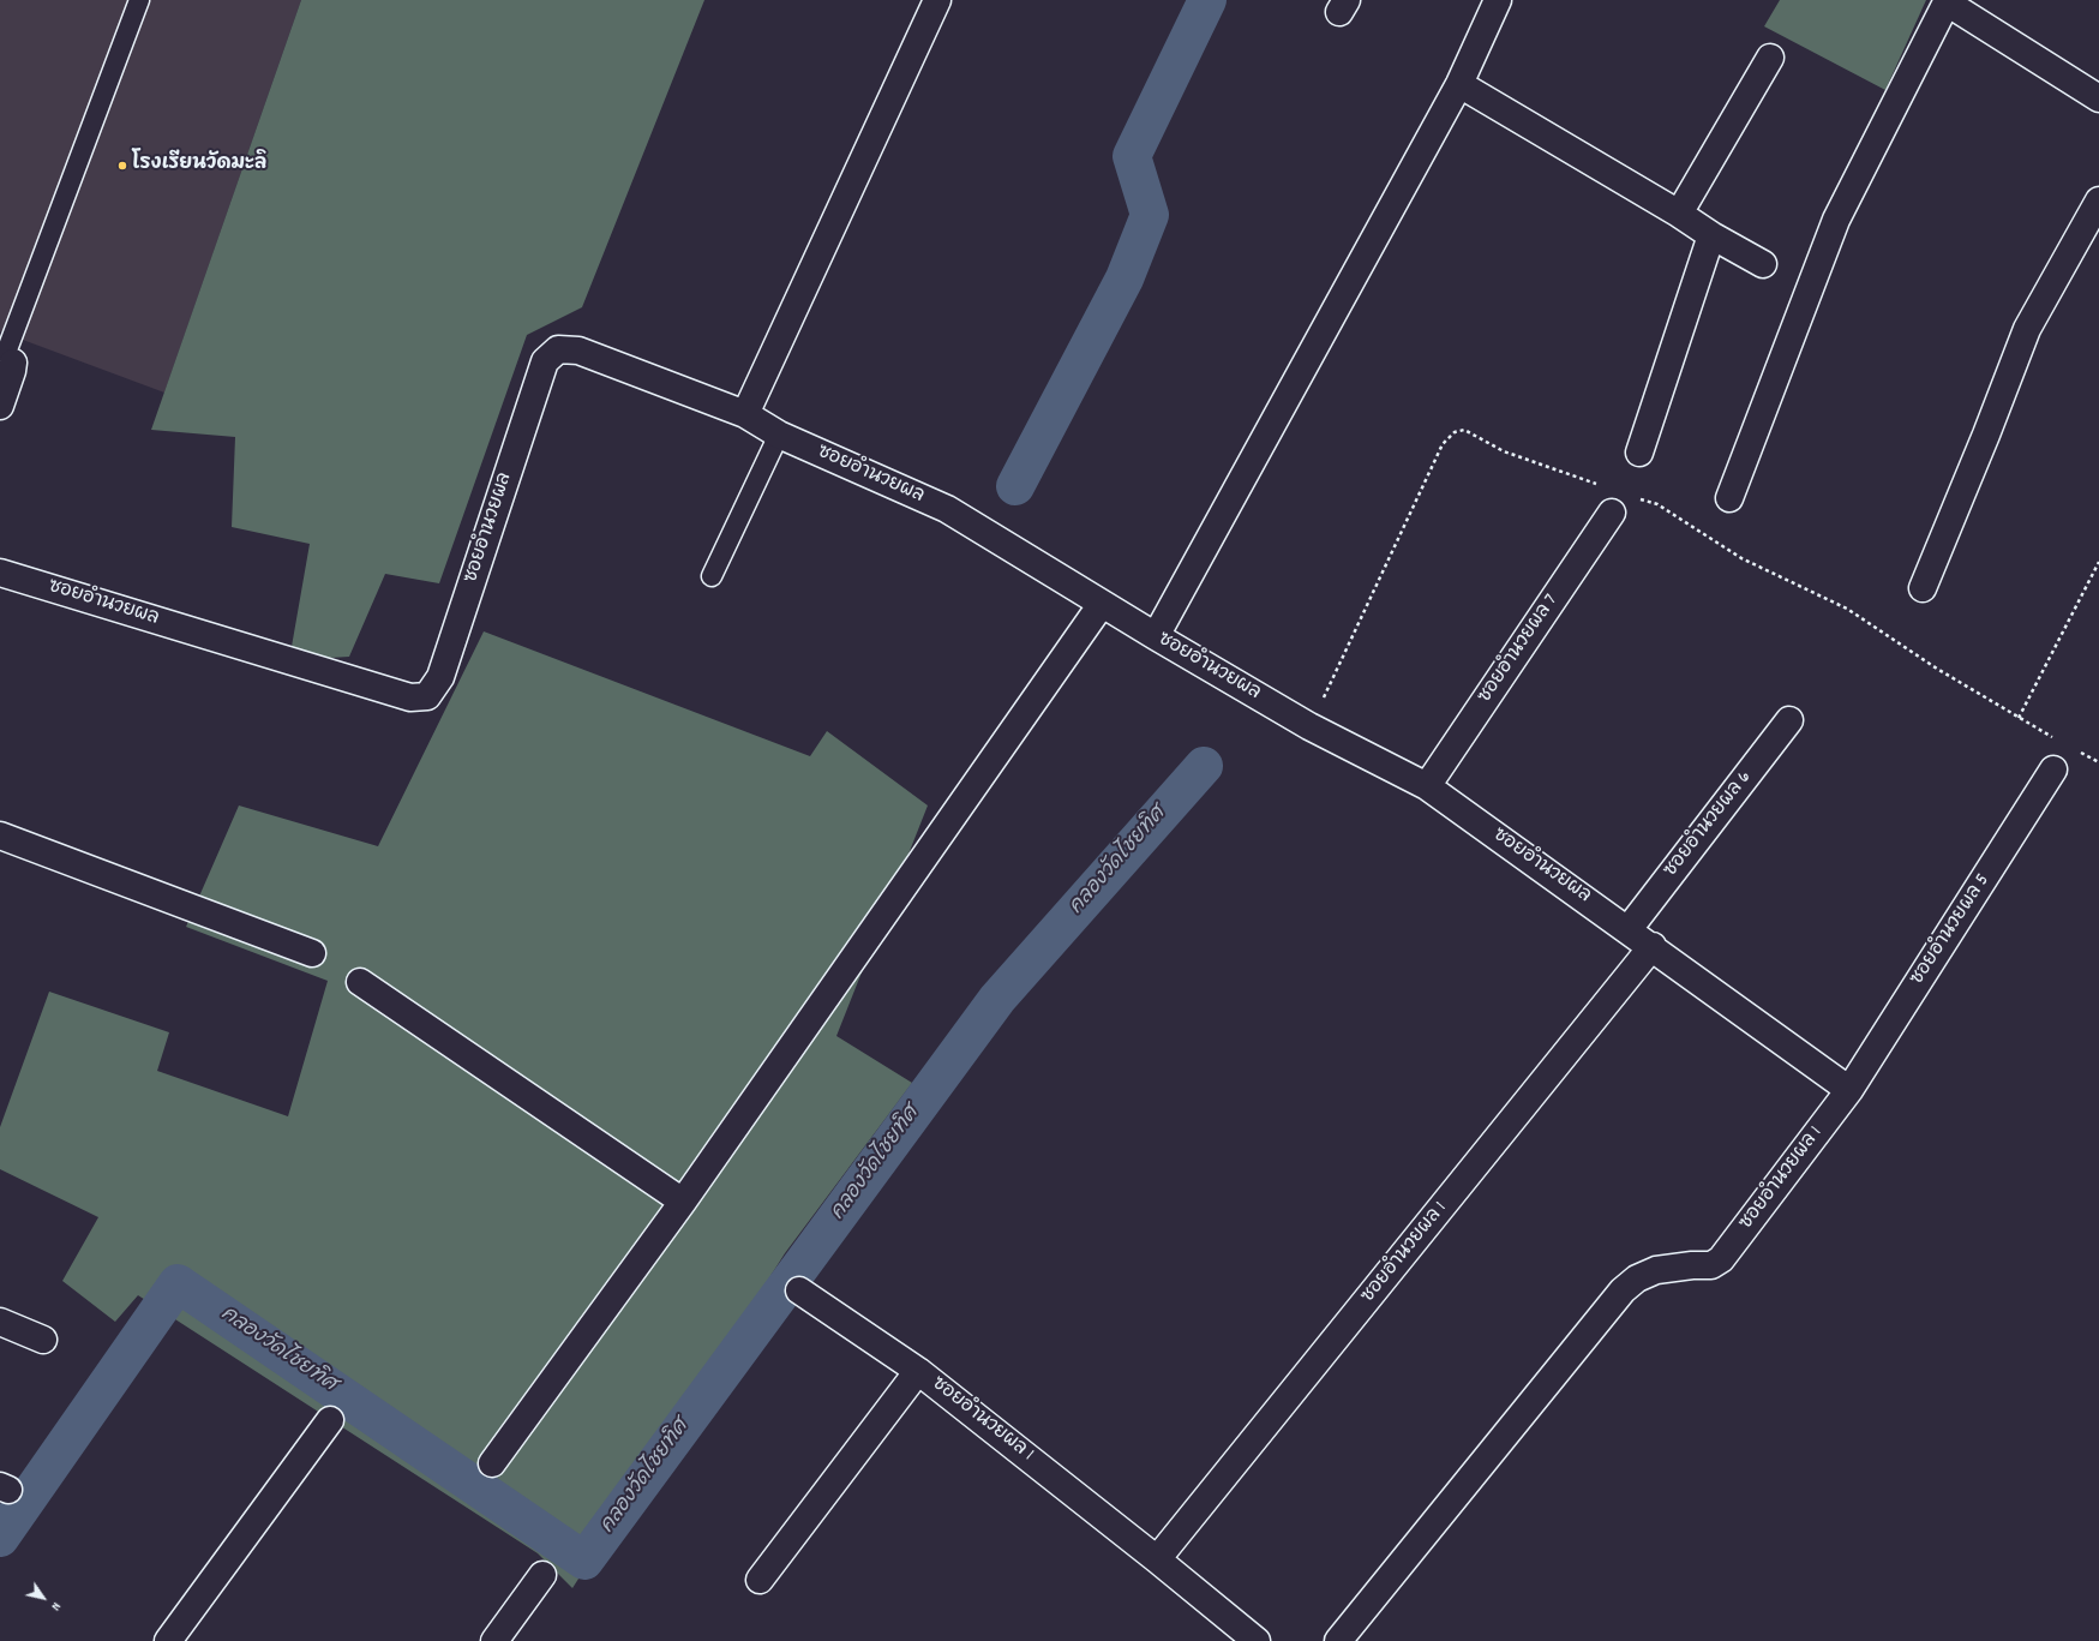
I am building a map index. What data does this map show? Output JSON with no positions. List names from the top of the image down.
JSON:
{
  "streets": {
    "street": [
      "ซอยอำนวยผล",
      "ซอยอำนวยผล 7",
      "ซอยอำนวยผล 6",
      "ซอยอำนวยผล 5",
      "ซอยอำนวยผล 1"
    ]
  },
  "crossings": [
    ["ซอยอำนวยผล", "ซอยอำนวยผล 7"],
    ["ซอยอำนวยผล", "ซอยอำนวยผล 6"],
    ["ซอยอำนวยผล", "ซอยอำนวยผล 5"],
    ["ซอยอำนวยผล", "ซอยอำนวยผล 1"],
    ["ซอยอำนวยผล 5", "ซอยอำนวยผล 1"]
  ],
  "water": ["คลองวัดไชยทิศ"],
  "places": ["โรงเรียนวัดมะลิ"],
  "north": "bottom right"
}
